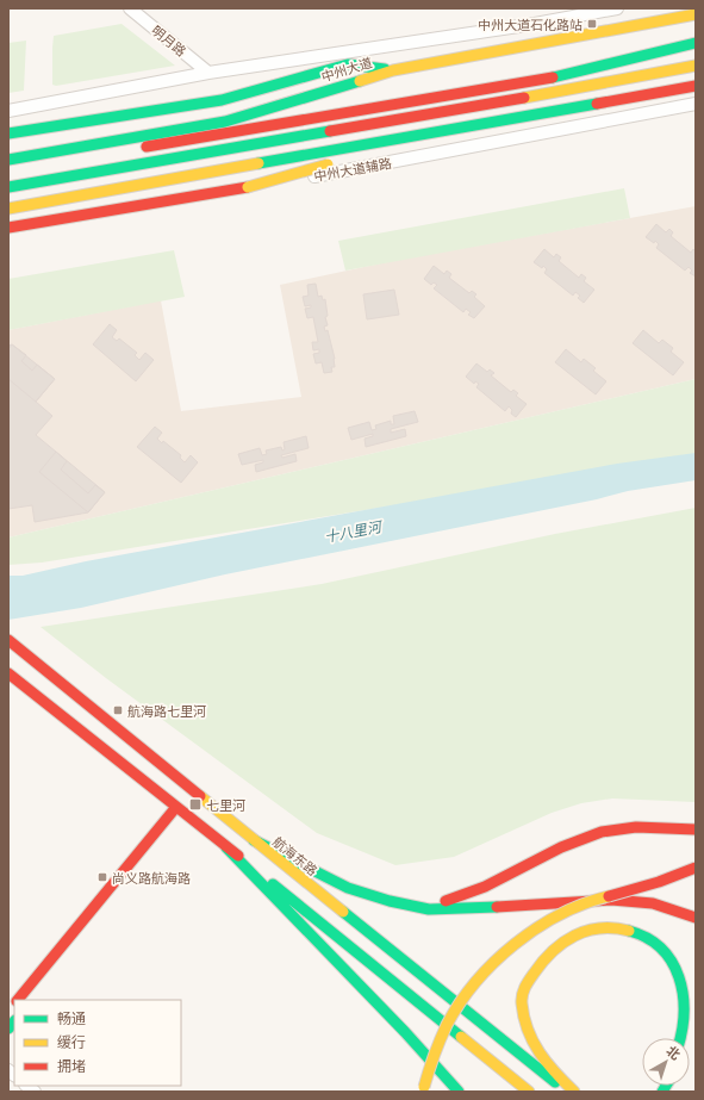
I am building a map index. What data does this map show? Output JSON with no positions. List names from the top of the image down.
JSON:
{
  "streets": {
    "main road": ["中州大道", "航海东路"],
    "street": ["明月路", "中州大道辅路"]
  },
  "water": ["十八里河"],
  "places": {
    "transit": [
      "中州大道石化路站",
      "航海路七里河",
      "七里河",
      "尚义路航海路"
    ]
  },
  "legend": ["畅通", "缓行", "拥堵"],
  "north": "top right"
}
